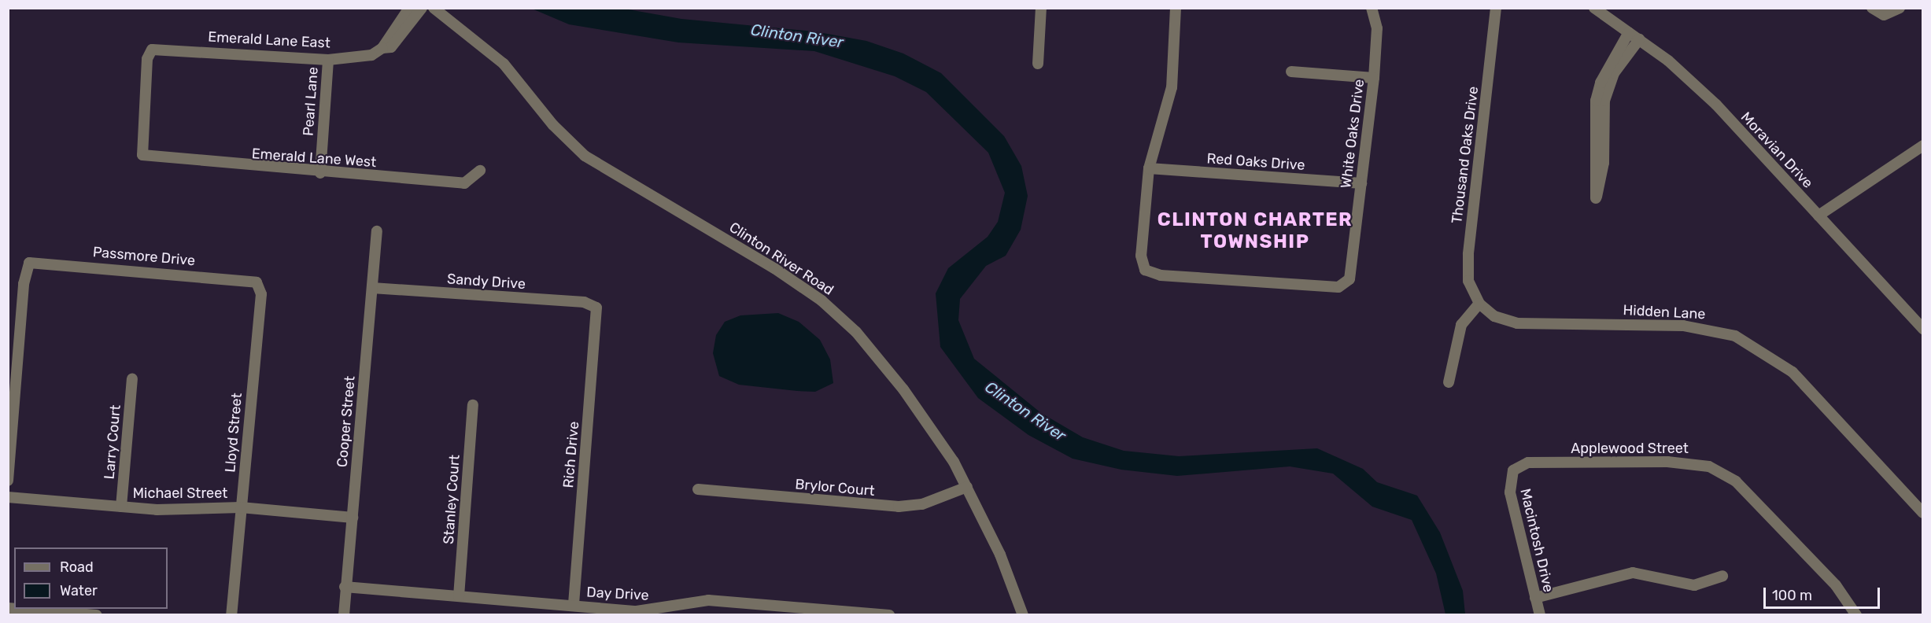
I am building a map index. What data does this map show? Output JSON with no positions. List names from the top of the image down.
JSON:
{
  "streets": {
    "street": [
      "Emerald Lane East",
      "Pearl Lane",
      "White Oaks Drive",
      "Moravian Drive",
      "Thousand Oaks Drive",
      "Emerald Lane West",
      "Red Oaks Drive",
      "Passmore Drive",
      "Clinton River Road",
      "Sandy Drive",
      "Hidden Lane",
      "Cooper Street",
      "Lloyd Street",
      "Larry Court",
      "Applewood Street",
      "Rich Drive",
      "Brylor Court",
      "Michael Street",
      "Stanley Court",
      "Macintosh Drive",
      "Day Drive"
    ]
  },
  "crossings": [
    ["Emerald Lane East", "Pearl Lane"],
    ["Emerald Lane East", "Emerald Lane West"],
    ["Pearl Lane", "Emerald Lane West"],
    ["White Oaks Drive", "Red Oaks Drive"],
    ["Thousand Oaks Drive", "Hidden Lane"],
    ["Passmore Drive", "Lloyd Street"],
    ["Clinton River Road", "Brylor Court"],
    ["Sandy Drive", "Cooper Street"],
    ["Sandy Drive", "Rich Drive"],
    ["Cooper Street", "Michael Street"],
    ["Cooper Street", "Day Drive"],
    ["Lloyd Street", "Michael Street"],
    ["Larry Court", "Michael Street"],
    ["Applewood Street", "Macintosh Drive"],
    ["Rich Drive", "Day Drive"],
    ["Stanley Court", "Day Drive"]
  ],
  "districts": ["CLINTON CHARTER TOWNSHIP"],
  "water": ["Clinton River"],
  "legend": ["Road", "Water"],
  "scale_bar": "100 m"
}
